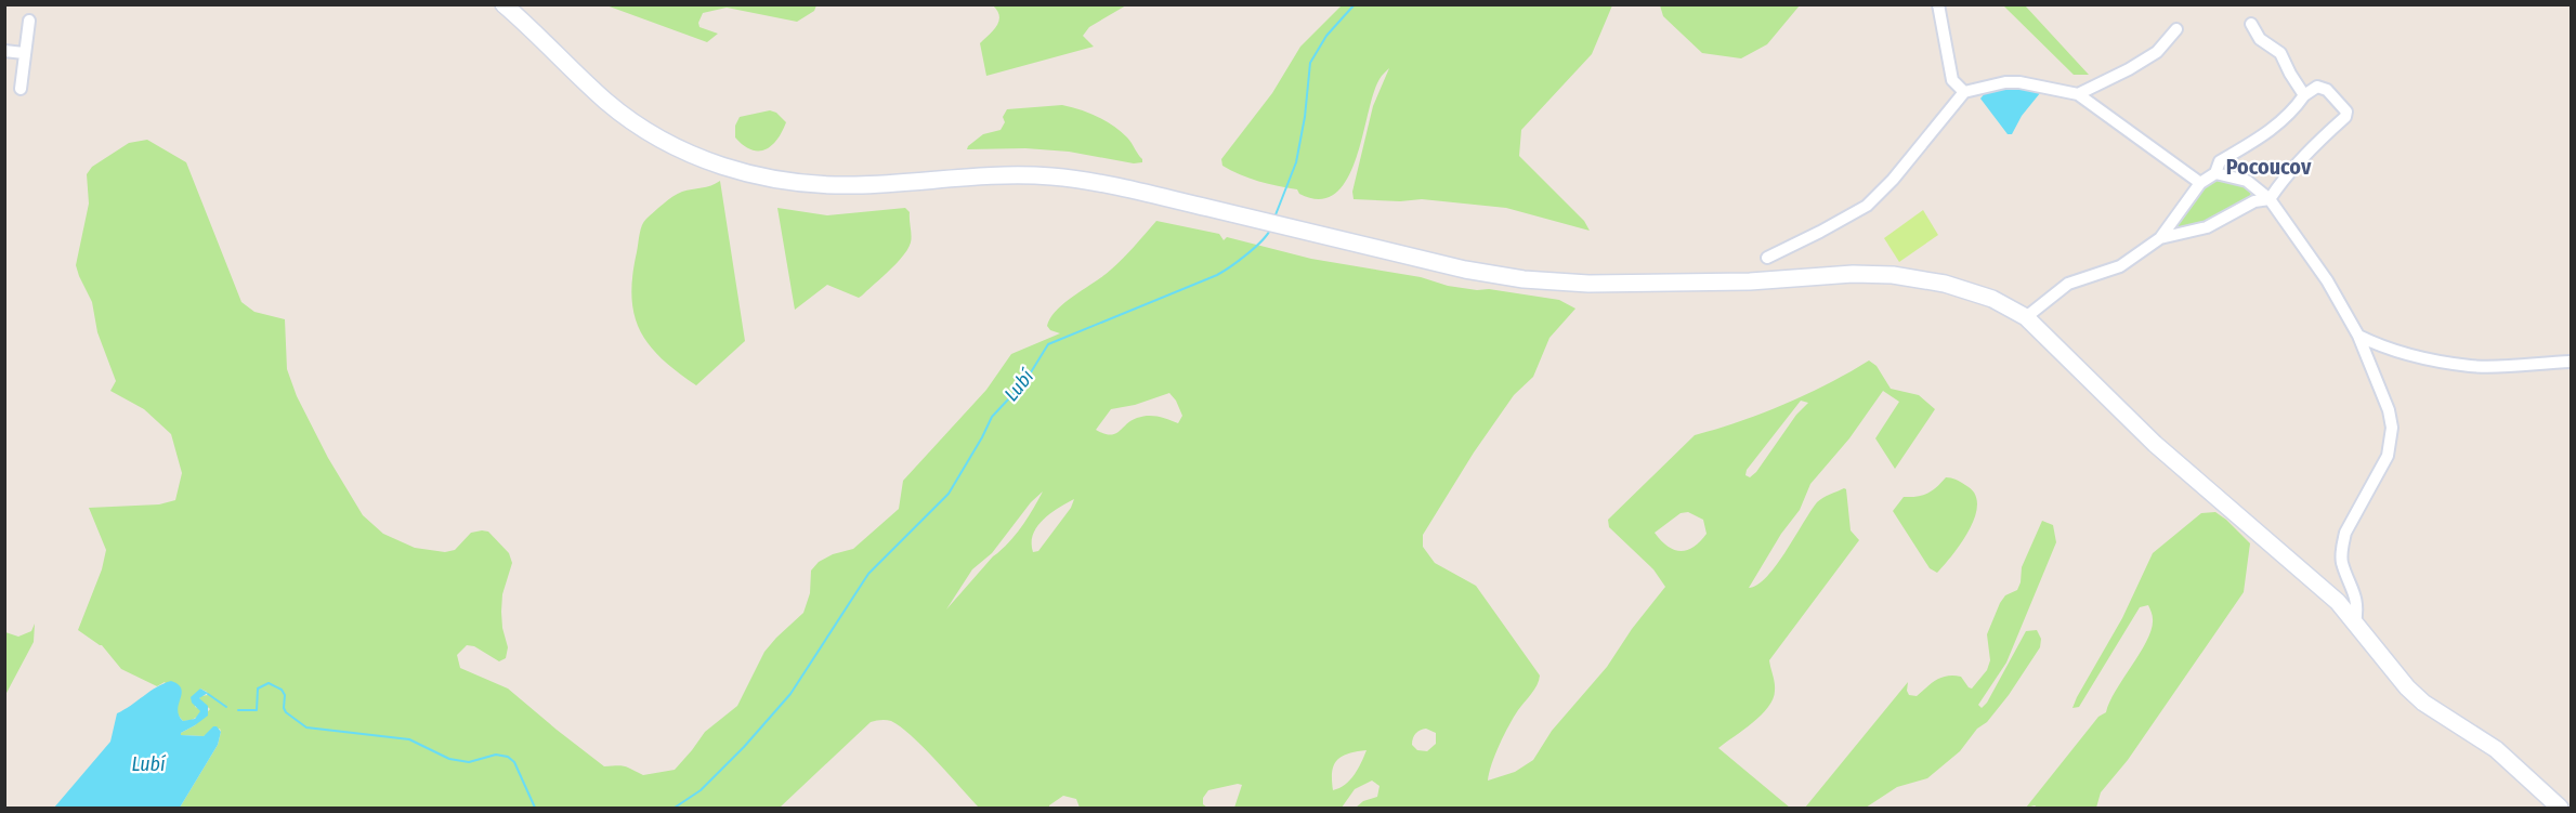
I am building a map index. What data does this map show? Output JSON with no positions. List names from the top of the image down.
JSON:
{
  "districts": ["Pocoucov"],
  "water": ["Lubí"]
}
